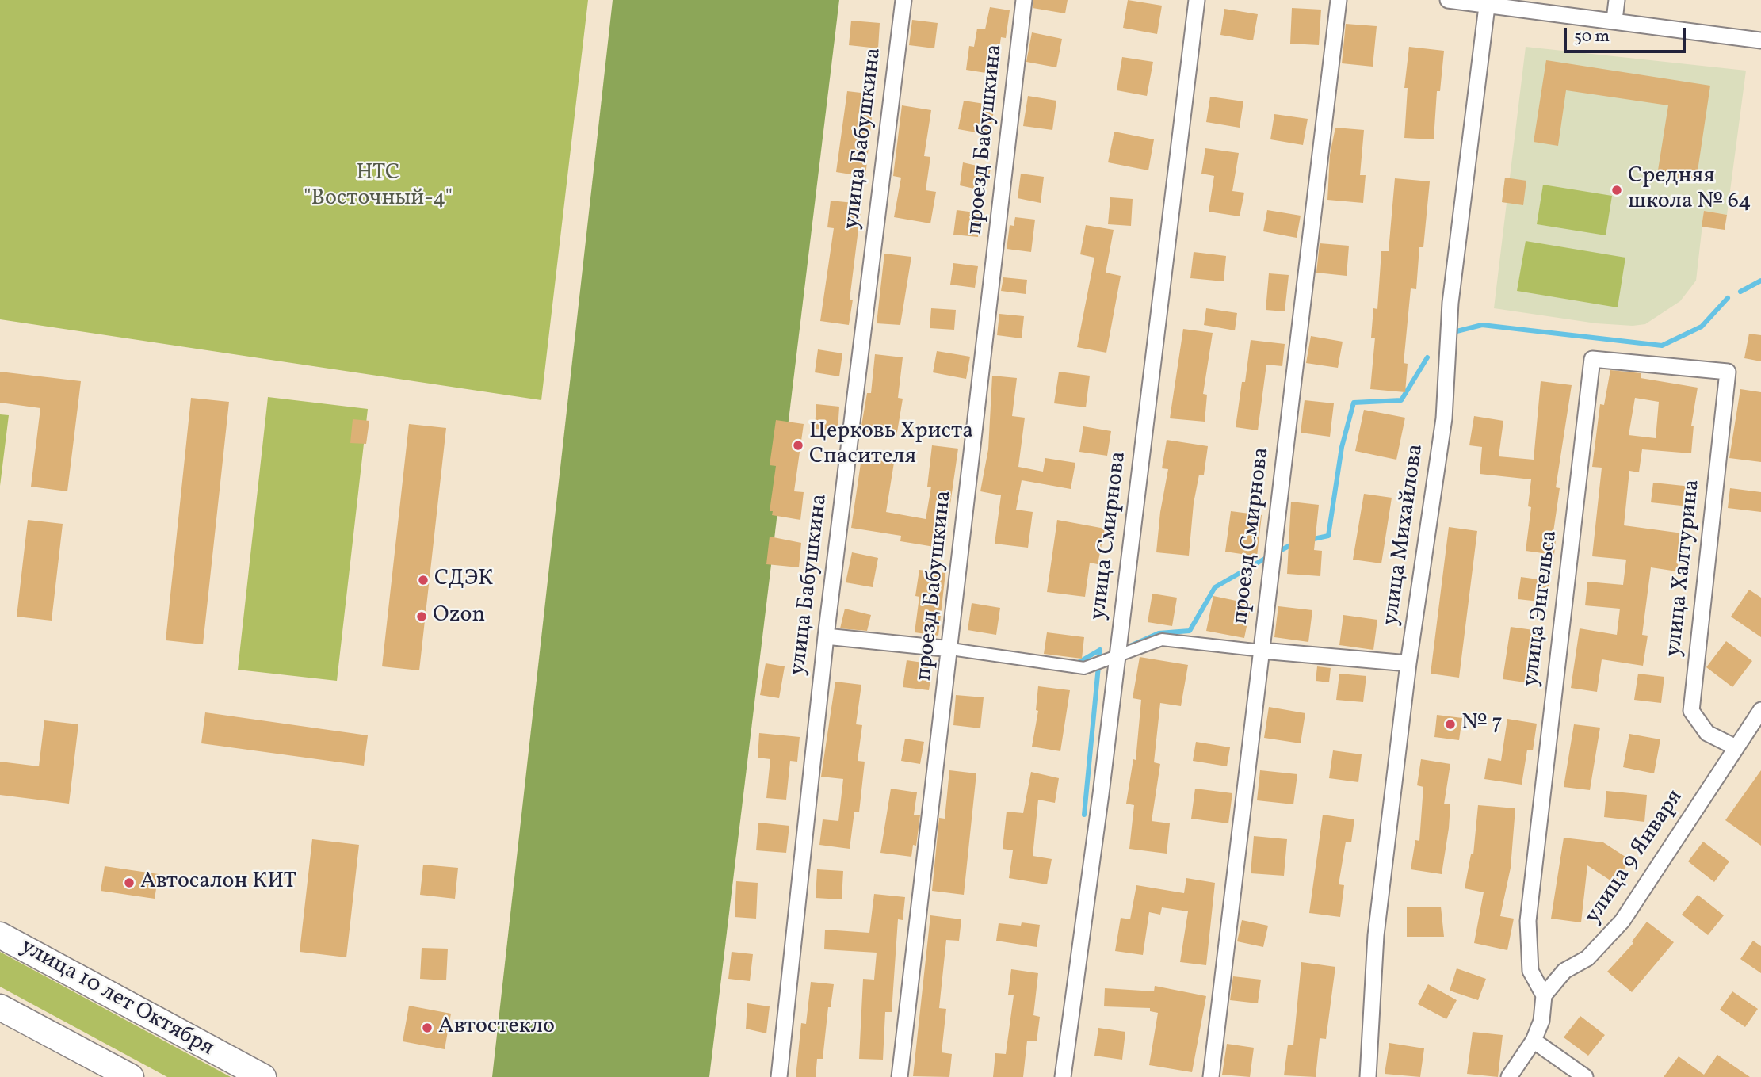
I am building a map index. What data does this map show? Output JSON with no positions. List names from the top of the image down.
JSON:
{
  "streets": {
    "main road": ["улица 10 лет Октября"],
    "street": [
      "улица Бабушкина",
      "проезд Бабушкина",
      "улица Михайлова",
      "улица Смирнова",
      "проезд Смирнова",
      "улица Халтурина",
      "улица Энгельса",
      "улица 9 Января"
    ]
  },
  "crossings": [
    ["улица Халтурина", "улица Энгельса"],
    ["улица Халтурина", "улица 9 Января"],
    ["улица Энгельса", "улица 9 Января"]
  ],
  "parks": ["НТС \"Восточный-4\""],
  "places": [
    "Средняя школа № 64",
    "Церковь Христа Спасителя",
    "СДЭК",
    "Ozon",
    "№ 7",
    "Автосалон КИТ",
    "Автостекло"
  ],
  "scale_bar": "50 m"
}
